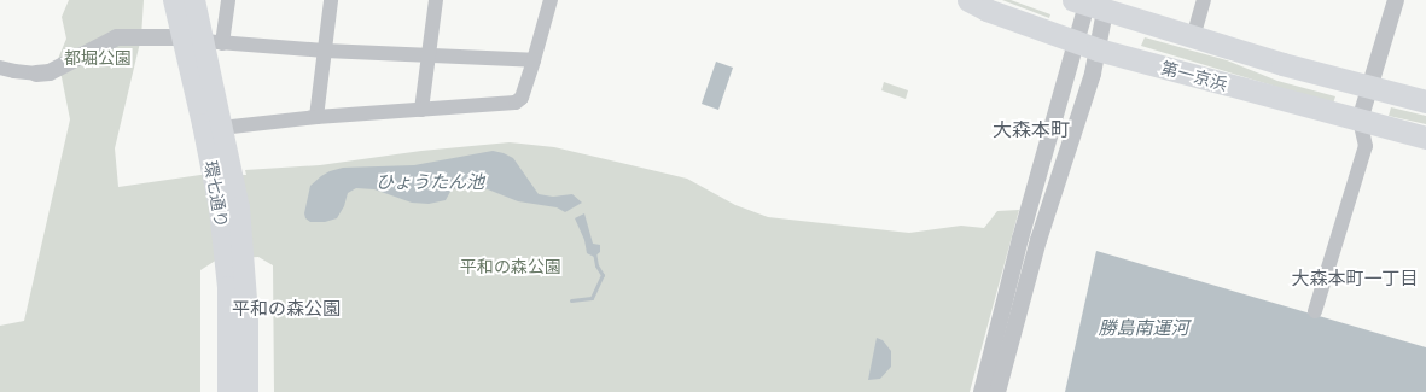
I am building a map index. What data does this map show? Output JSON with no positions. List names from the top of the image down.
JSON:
{
  "streets": {
    "highway": ["第一京浜"],
    "main road": ["環七通り"]
  },
  "districts": ["大森本町", "大森本町一丁目", "平和の森公園"],
  "water": ["ひょうたん池", "勝島南運河"],
  "parks": ["都堀公園", "平和の森公園"]
}
